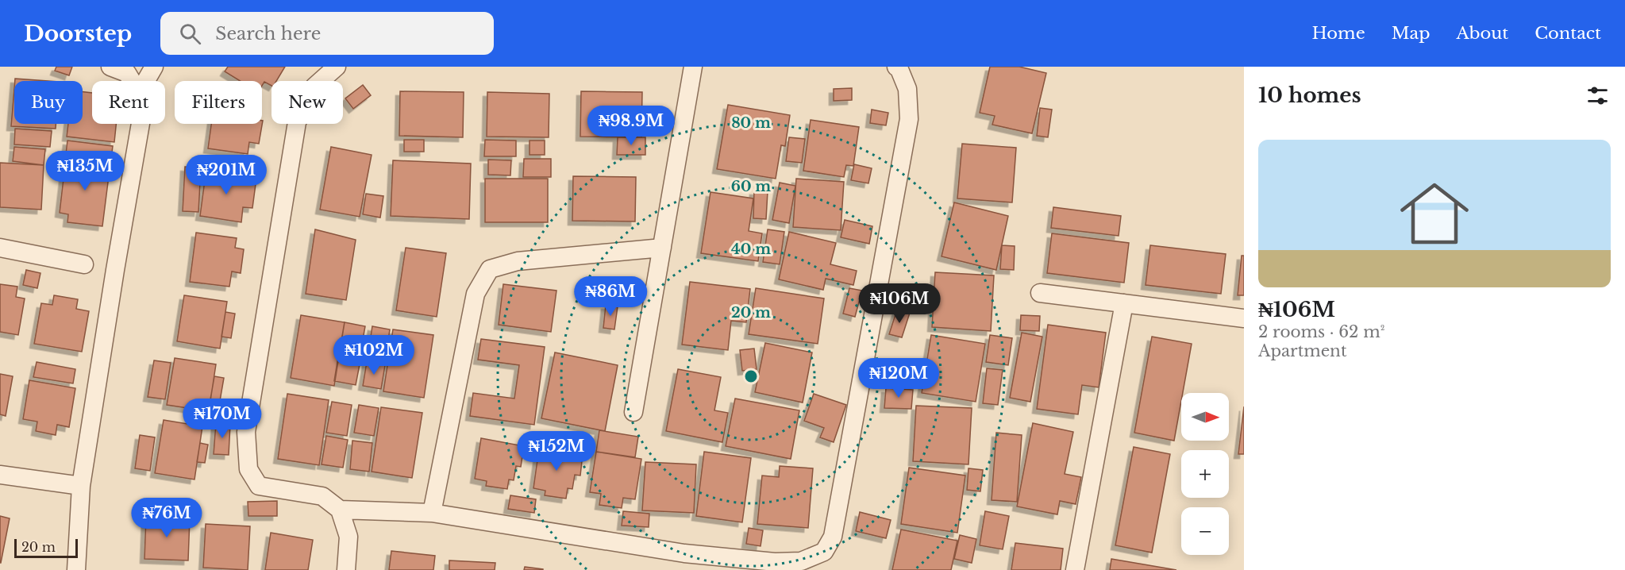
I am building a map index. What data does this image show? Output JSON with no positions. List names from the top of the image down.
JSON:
{
  "scale_bar": "20 m",
  "north": "right",
  "page": {
    "header": "Doorstep",
    "search": "Search here",
    "nav": [
      "Home",
      "Map",
      "About",
      "Contact"
    ],
    "heading": "10 homes",
    "chip": [
      "Buy",
      "Rent",
      "Filters",
      "New"
    ],
    "price": [
      "₦98.9M",
      "₦135M",
      "₦201M",
      "₦86M",
      "₦106M",
      "₦102M",
      "₦120M",
      "₦170M",
      "₦152M",
      "₦76M"
    ],
    "list": [
      {
        "name": "₦106M",
        "note": "2 rooms · 62 m² · Apartment"
      }
    ],
    "map_buttons": ["+", "−"],
    "scale": "20 m"
  },
  "rings": [
    "80 m",
    "60 m",
    "40 m",
    "20 m"
  ]
}
